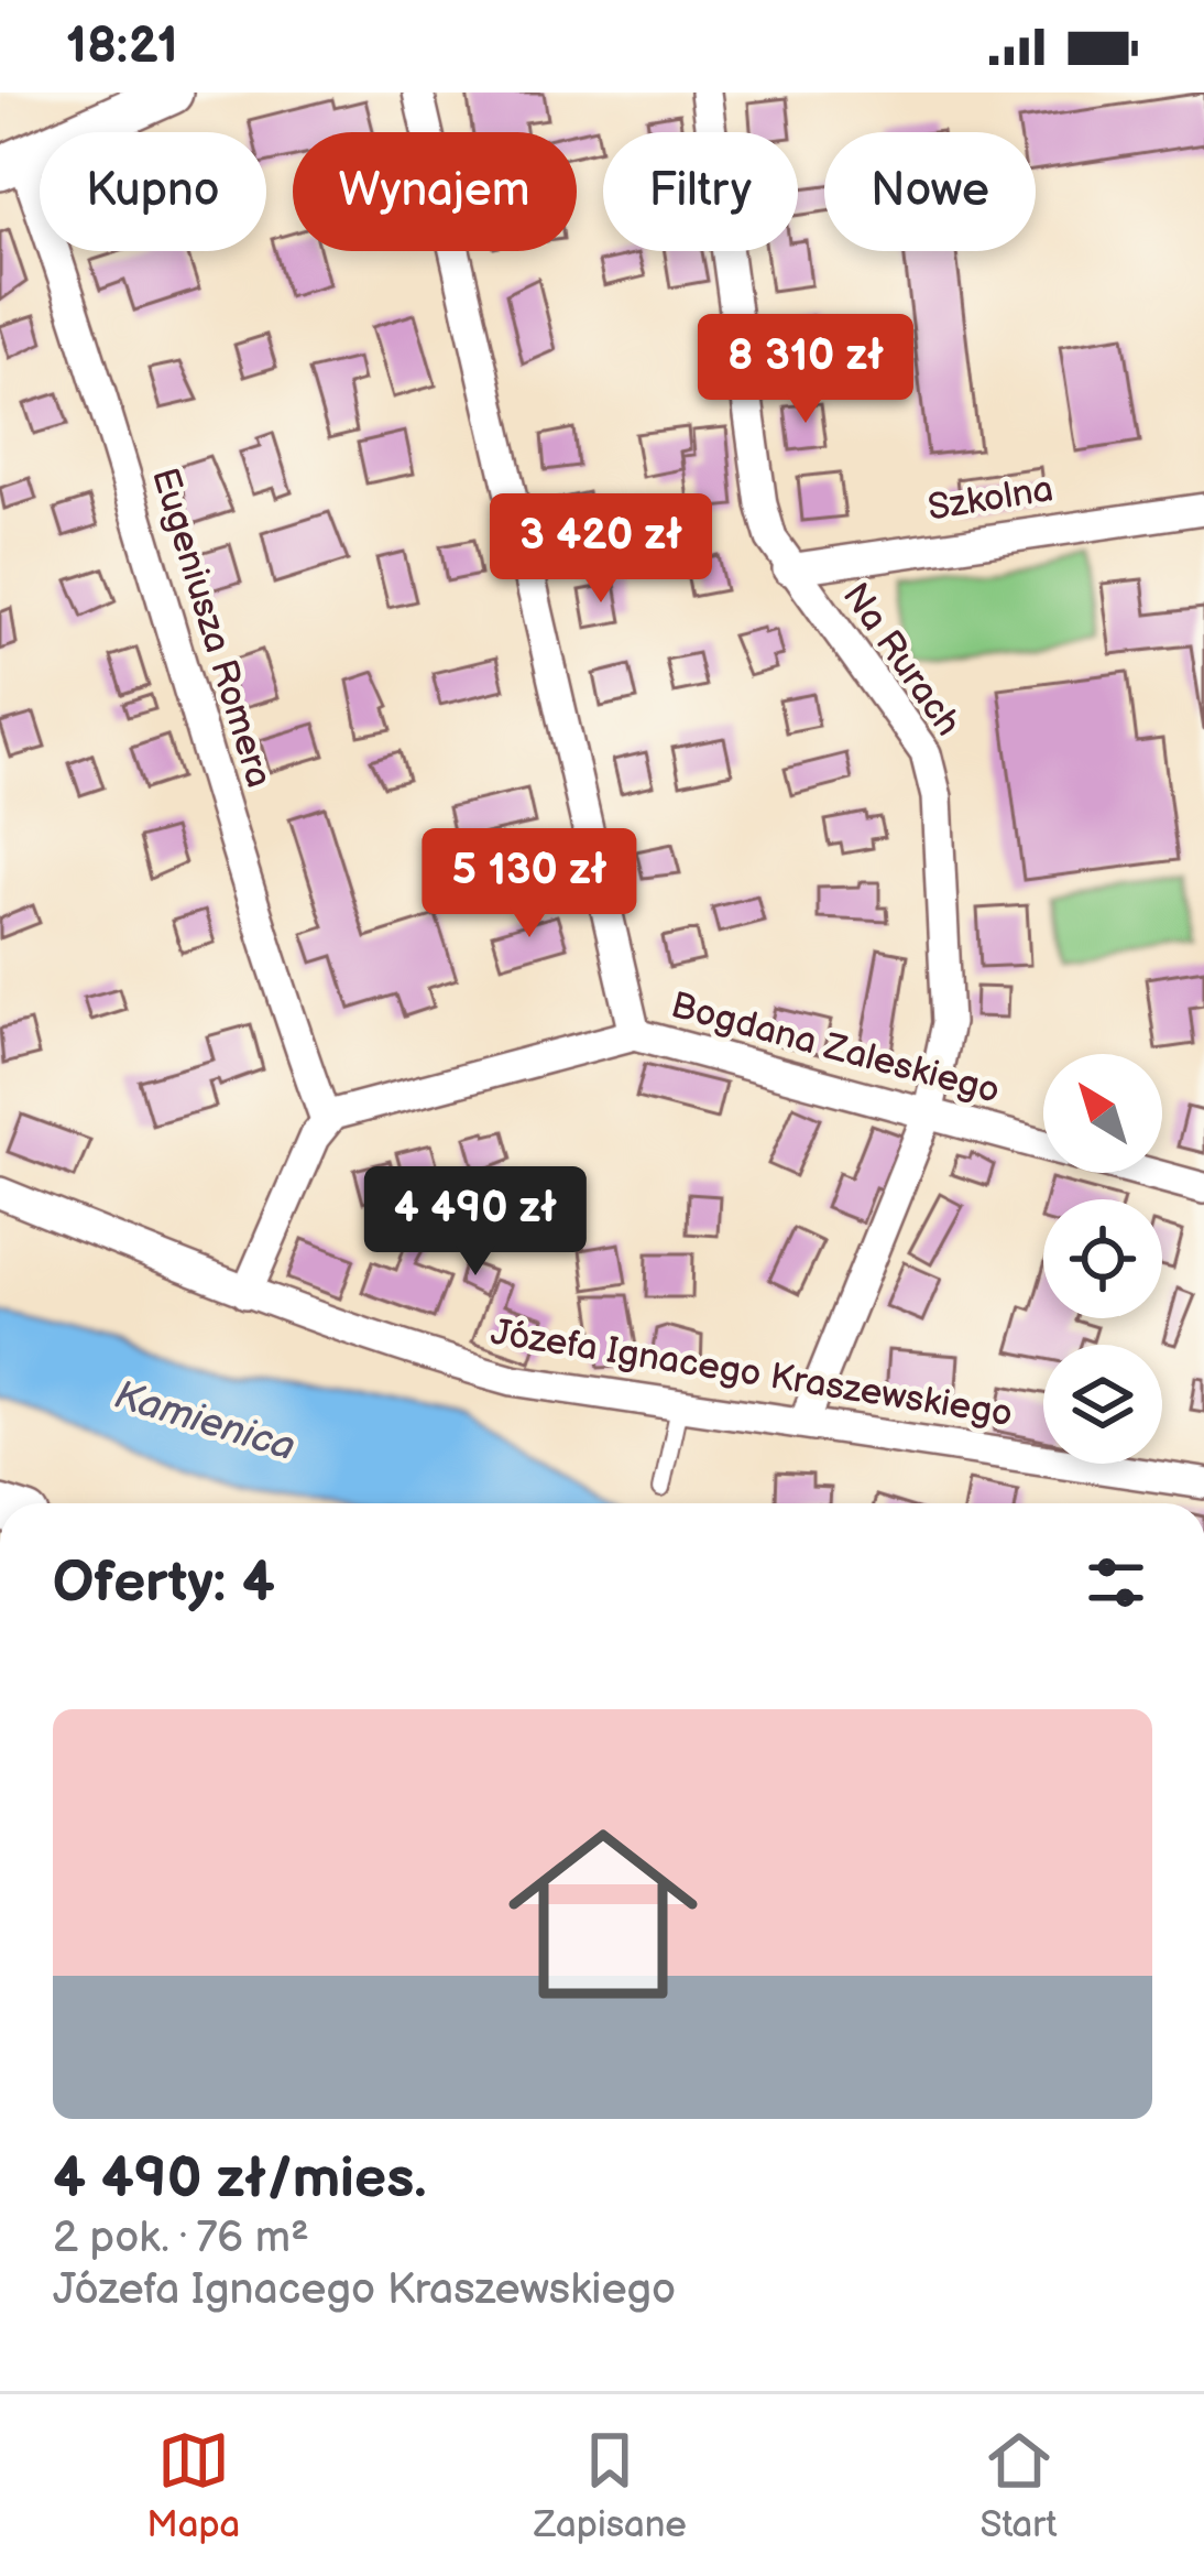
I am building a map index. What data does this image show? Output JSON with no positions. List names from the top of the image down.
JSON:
{
  "streets": {
    "street": [
      "Szkolna",
      "Eugeniusza Romera",
      "Na Rurach",
      "Bogdana Zaleskiego",
      "Józefa Ignacego Kraszewskiego"
    ]
  },
  "crossings": [
    ["Szkolna", "Na Rurach"],
    ["Eugeniusza Romera", "Bogdana Zaleskiego"],
    ["Na Rurach", "Bogdana Zaleskiego"],
    ["Na Rurach", "Józefa Ignacego Kraszewskiego"]
  ],
  "water": ["Kamienica"],
  "north": "top left",
  "page": {
    "status": "18:21",
    "chip": [
      "Kupno",
      "Wynajem",
      "Filtry",
      "Nowe"
    ],
    "price": [
      "8 310 zł",
      "3 420 zł",
      "5 130 zł",
      "4 490 zł"
    ],
    "heading": "Oferty: 4",
    "list": [
      {
        "name": "4 490 zł/mies.",
        "note": "2 pok. · 76 m² · Józefa Ignacego Kraszewskiego"
      }
    ],
    "tabs": ["Mapa", "Zapisane", "Start"]
  }
}
